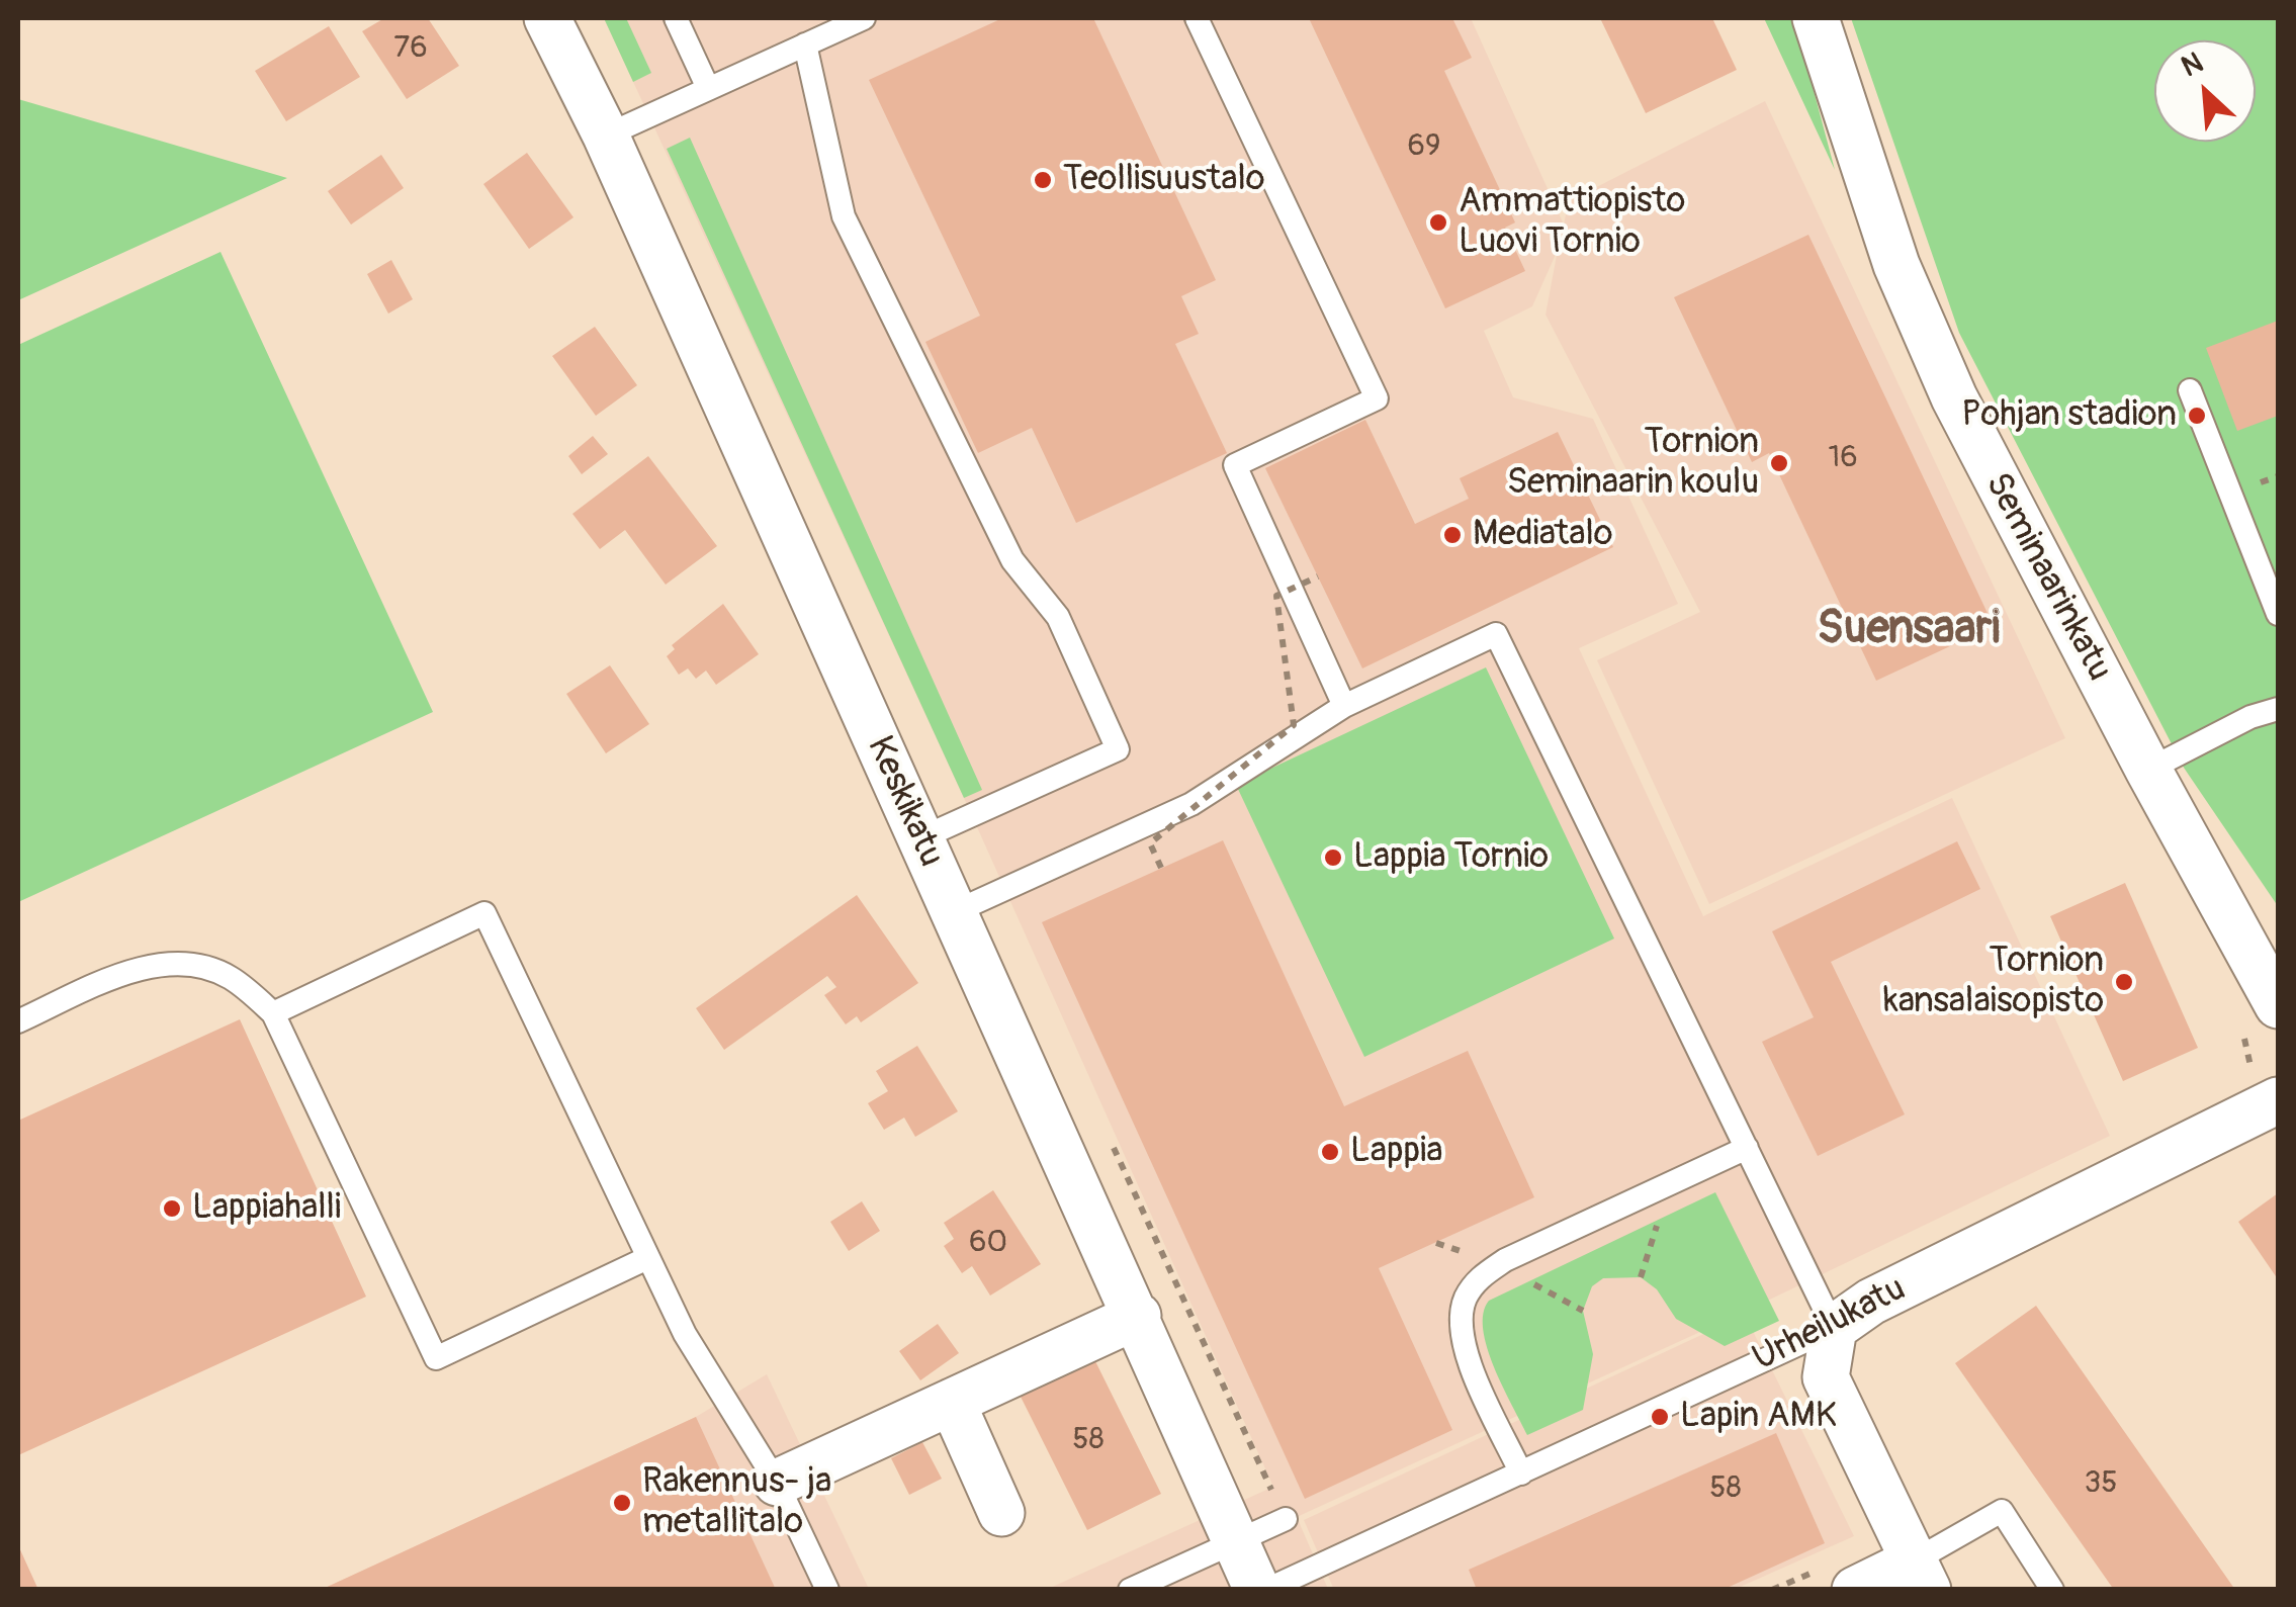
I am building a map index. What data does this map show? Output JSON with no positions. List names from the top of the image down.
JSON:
{
  "streets": {
    "street": ["Seminaarinkatu", "Keskikatu", "Urheilukatu"]
  },
  "districts": ["Suensaari"],
  "places": [
    "Teollisuustalo",
    "Ammattiopisto Luovi Tornio",
    "Pohjan stadion",
    "Tornion Seminaarin koulu",
    "Mediatalo",
    "Lappia Tornio",
    "Tornion kansalaisopisto",
    "Lappia",
    "Lappiahalli",
    "Lapin AMK",
    "Rakennus- ja metallitalo"
  ],
  "house_numbers": [
    "76",
    "69",
    "16",
    "60",
    "58",
    "35",
    "58"
  ],
  "north": "top left"
}
